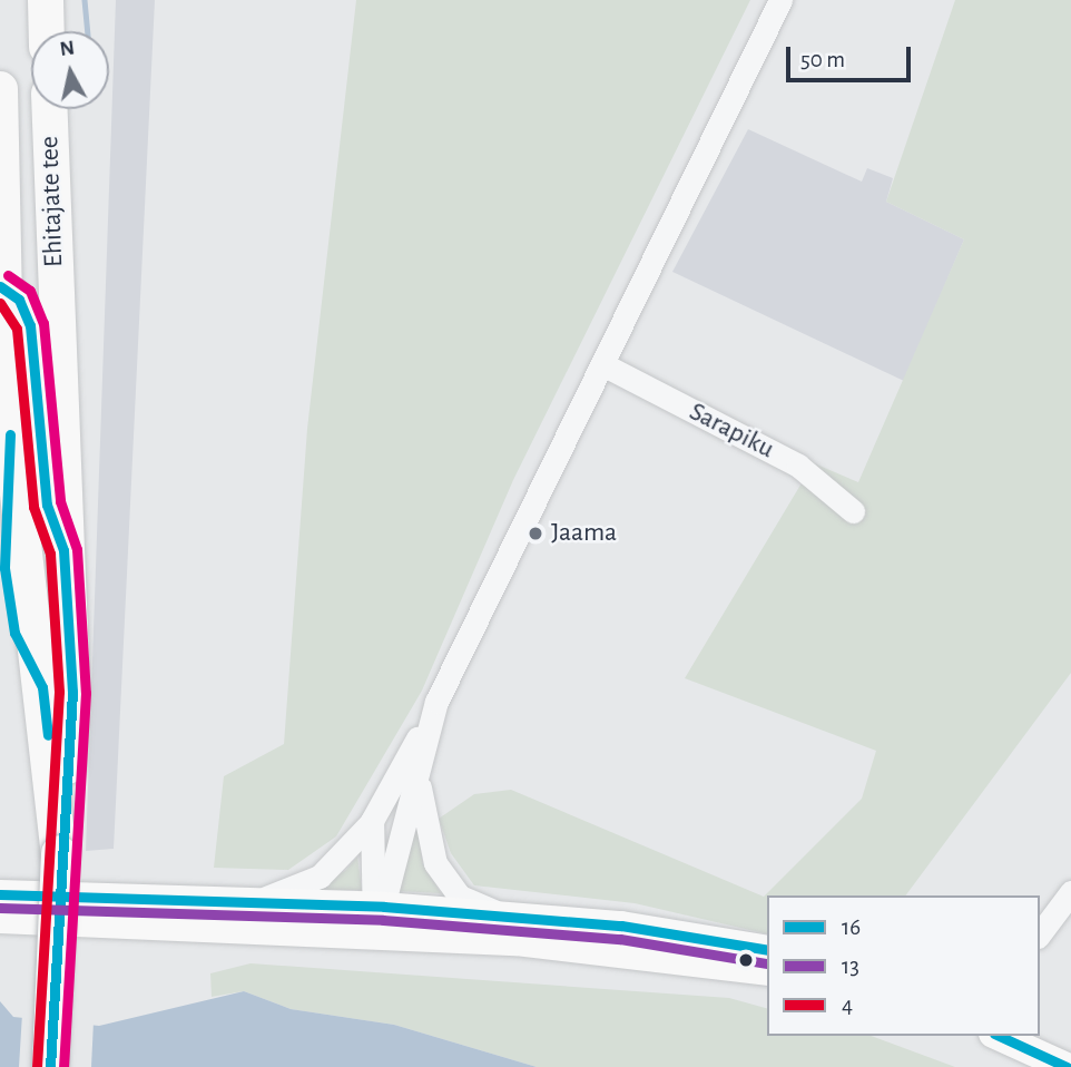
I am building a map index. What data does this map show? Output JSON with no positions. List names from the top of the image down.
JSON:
{
  "streets": {
    "highway": ["Ehitajate tee"],
    "street": ["Sarapiku"]
  },
  "places": ["Jaama"],
  "lines": ["transit line 16", "transit line 4", "transit line 13"],
  "legend": ["16", "13", "4"],
  "scale_bar": "50 m",
  "north": "top"
}
